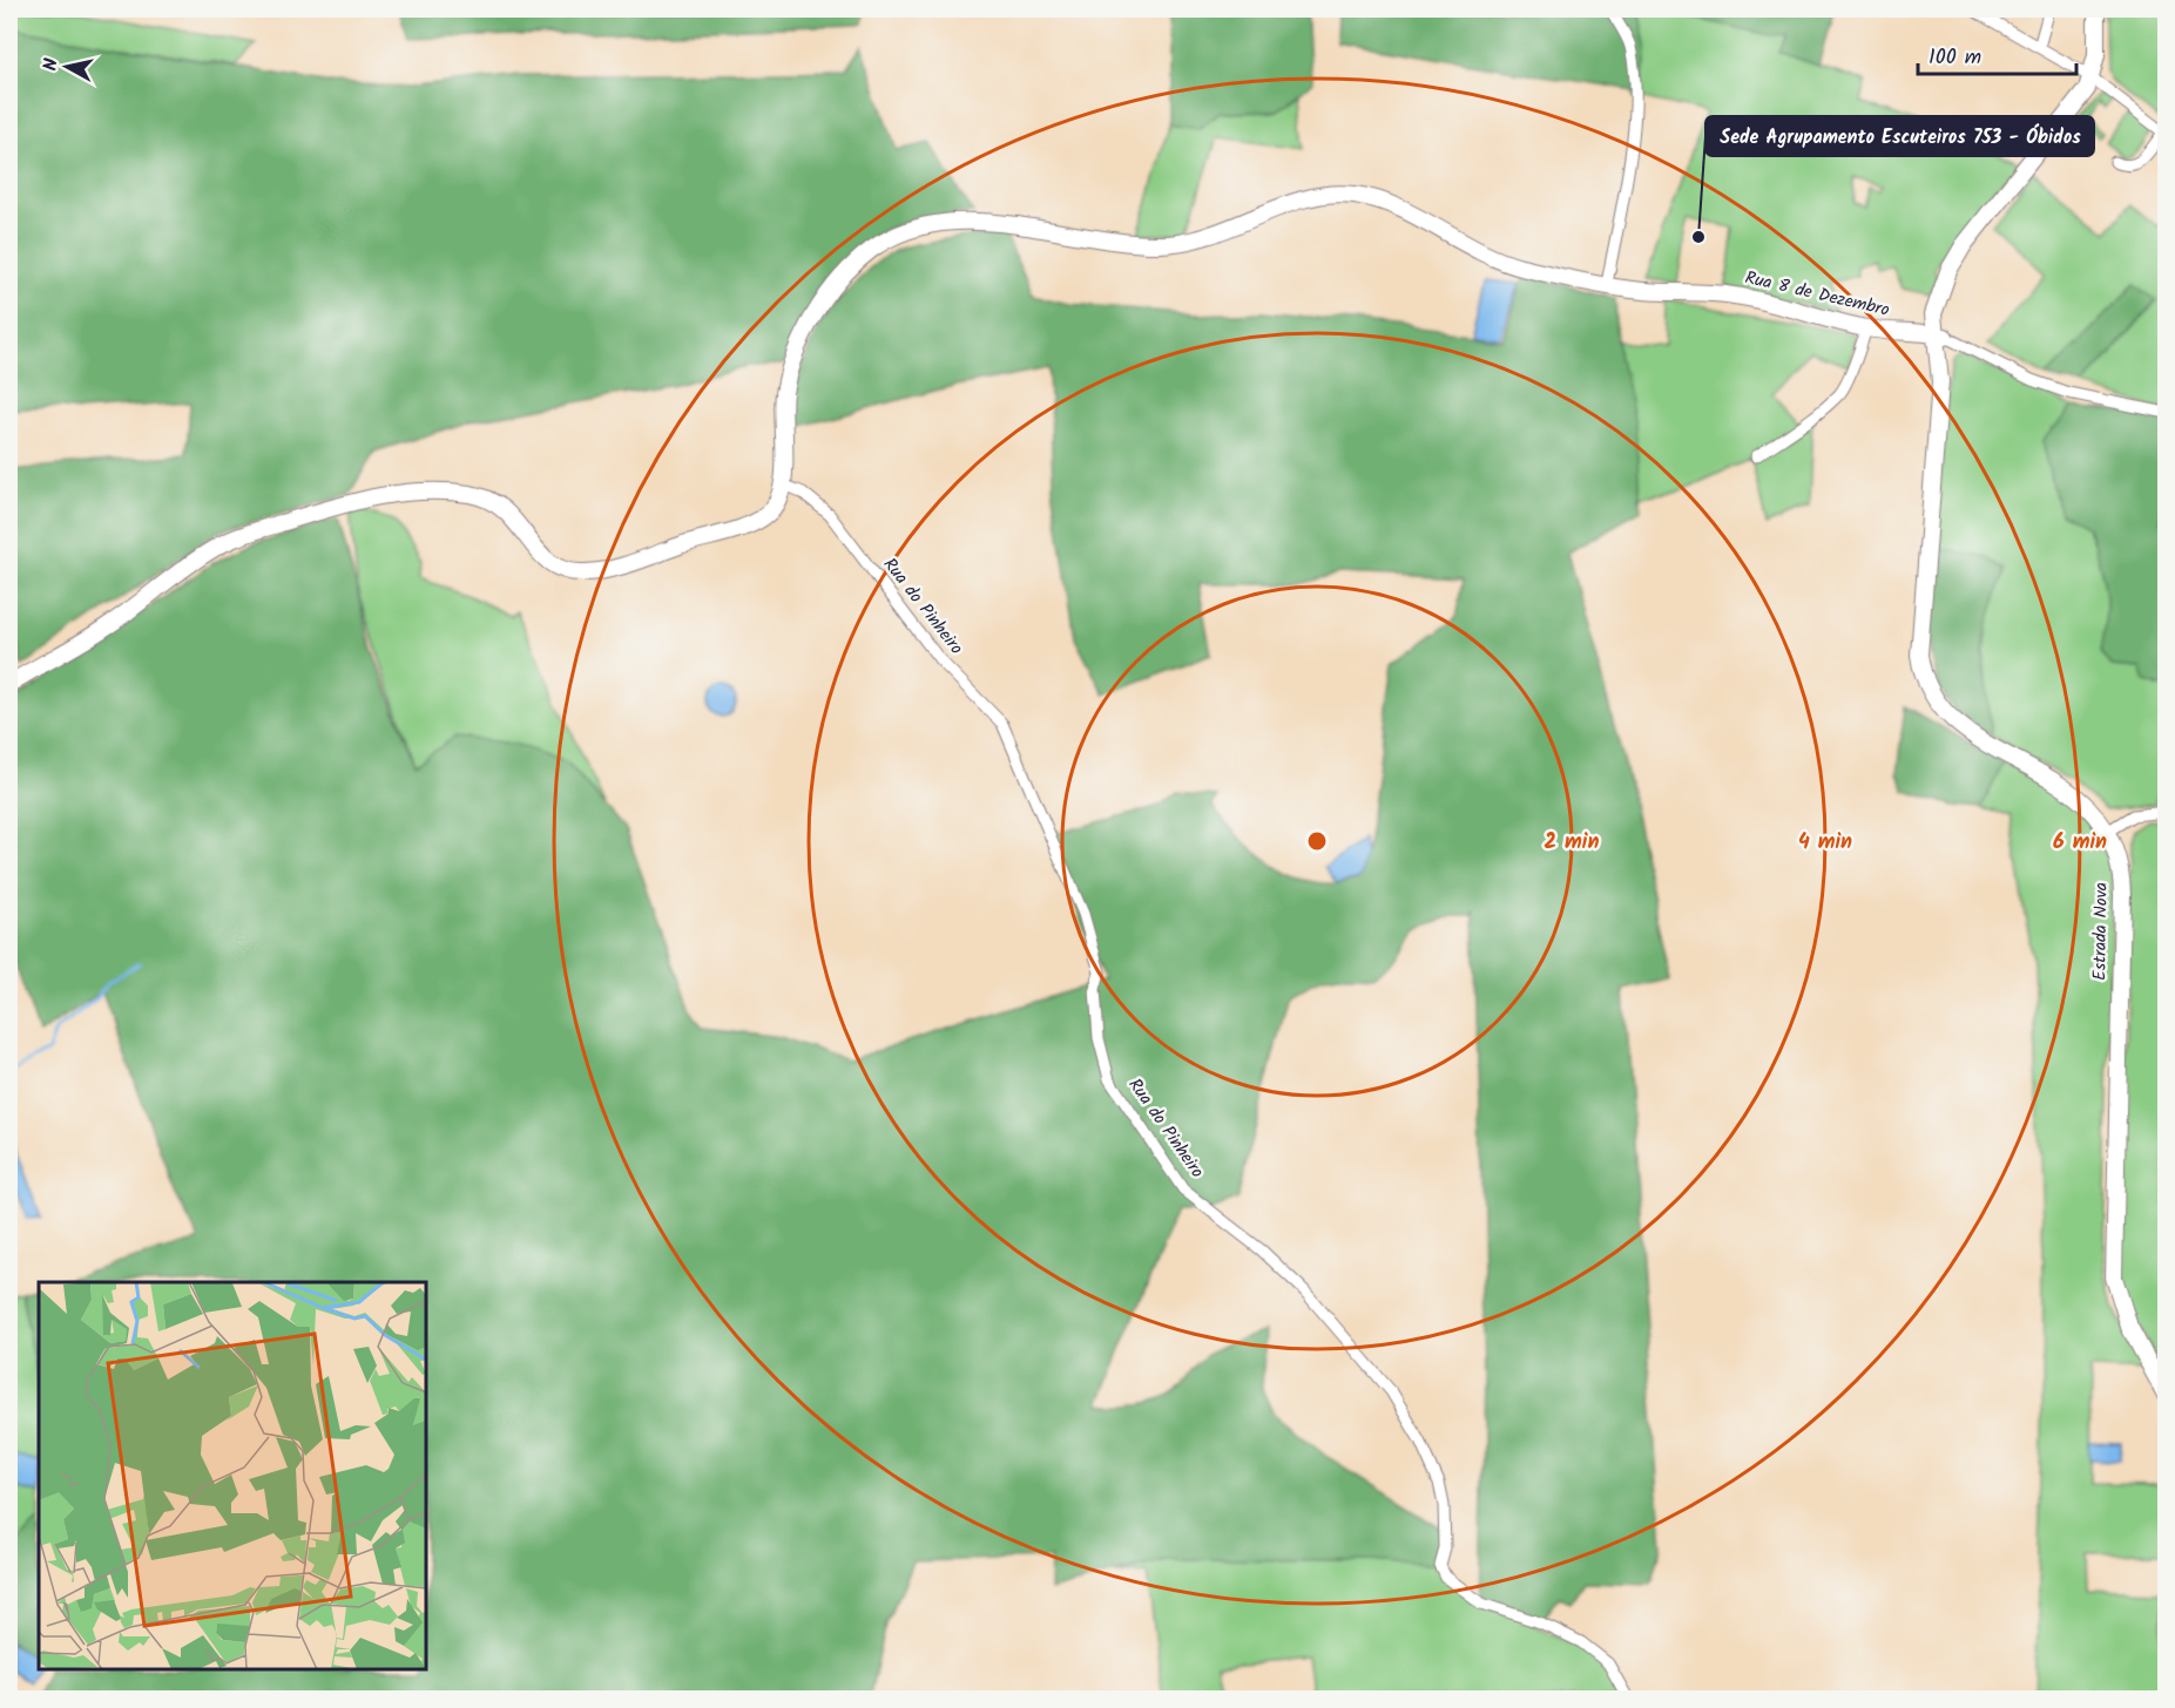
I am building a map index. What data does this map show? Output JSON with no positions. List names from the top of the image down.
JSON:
{
  "streets": {
    "street": ["Rua 8 de Dezembro", "Rua do Pinheiro", "Estrada Nova"]
  },
  "crossings": [
    ["Rua 8 de Dezembro", "Rua do Pinheiro"],
    ["Rua 8 de Dezembro", "Estrada Nova"]
  ],
  "places": ["Sede Agrupamento Escuteiros 753 - Óbidos"],
  "scale_bar": "100 m",
  "north": "left",
  "rings": ["2 min", "4 min", "6 min"]
}
